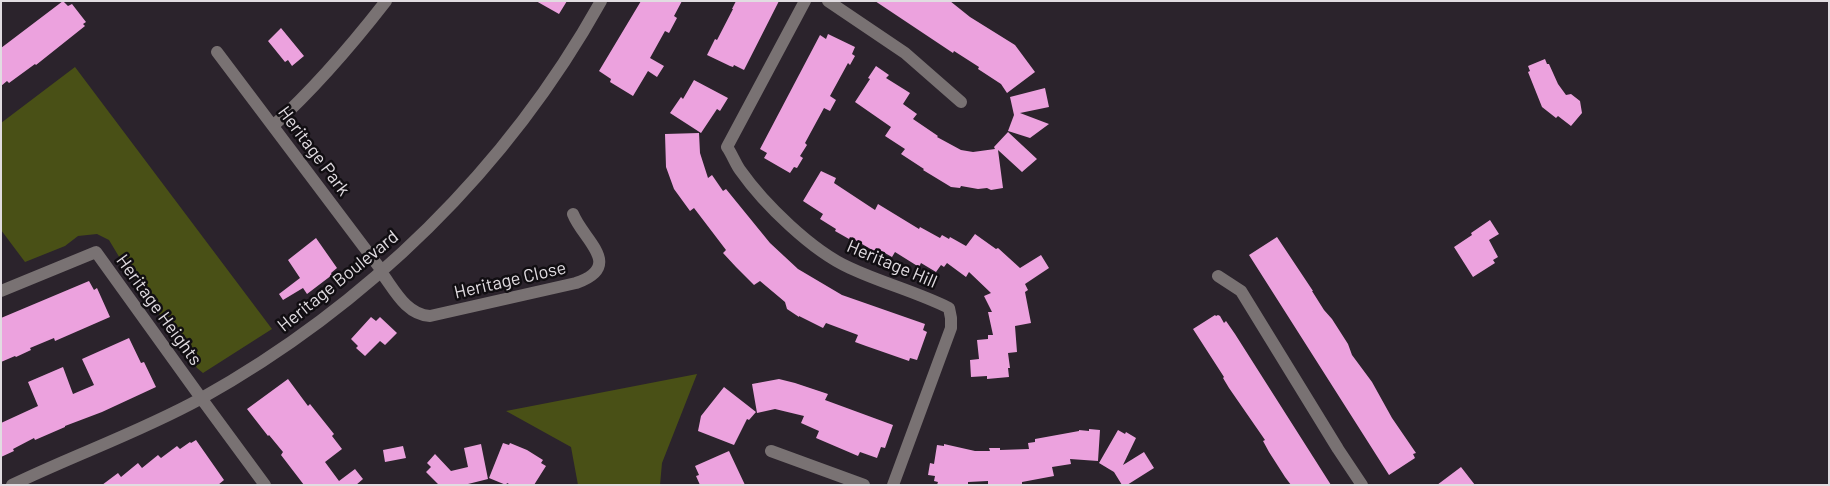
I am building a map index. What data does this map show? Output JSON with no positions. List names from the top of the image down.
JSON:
{
  "streets": {
    "street": [
      "Heritage Park",
      "Heritage Hill",
      "Heritage Close",
      "Heritage Boulevard",
      "Heritage Heights"
    ]
  },
  "crossings": [
    ["Heritage Park", "Heritage Close"],
    ["Heritage Park", "Heritage Boulevard"],
    ["Heritage Close", "Heritage Boulevard"],
    ["Heritage Boulevard", "Heritage Heights"]
  ]
}
